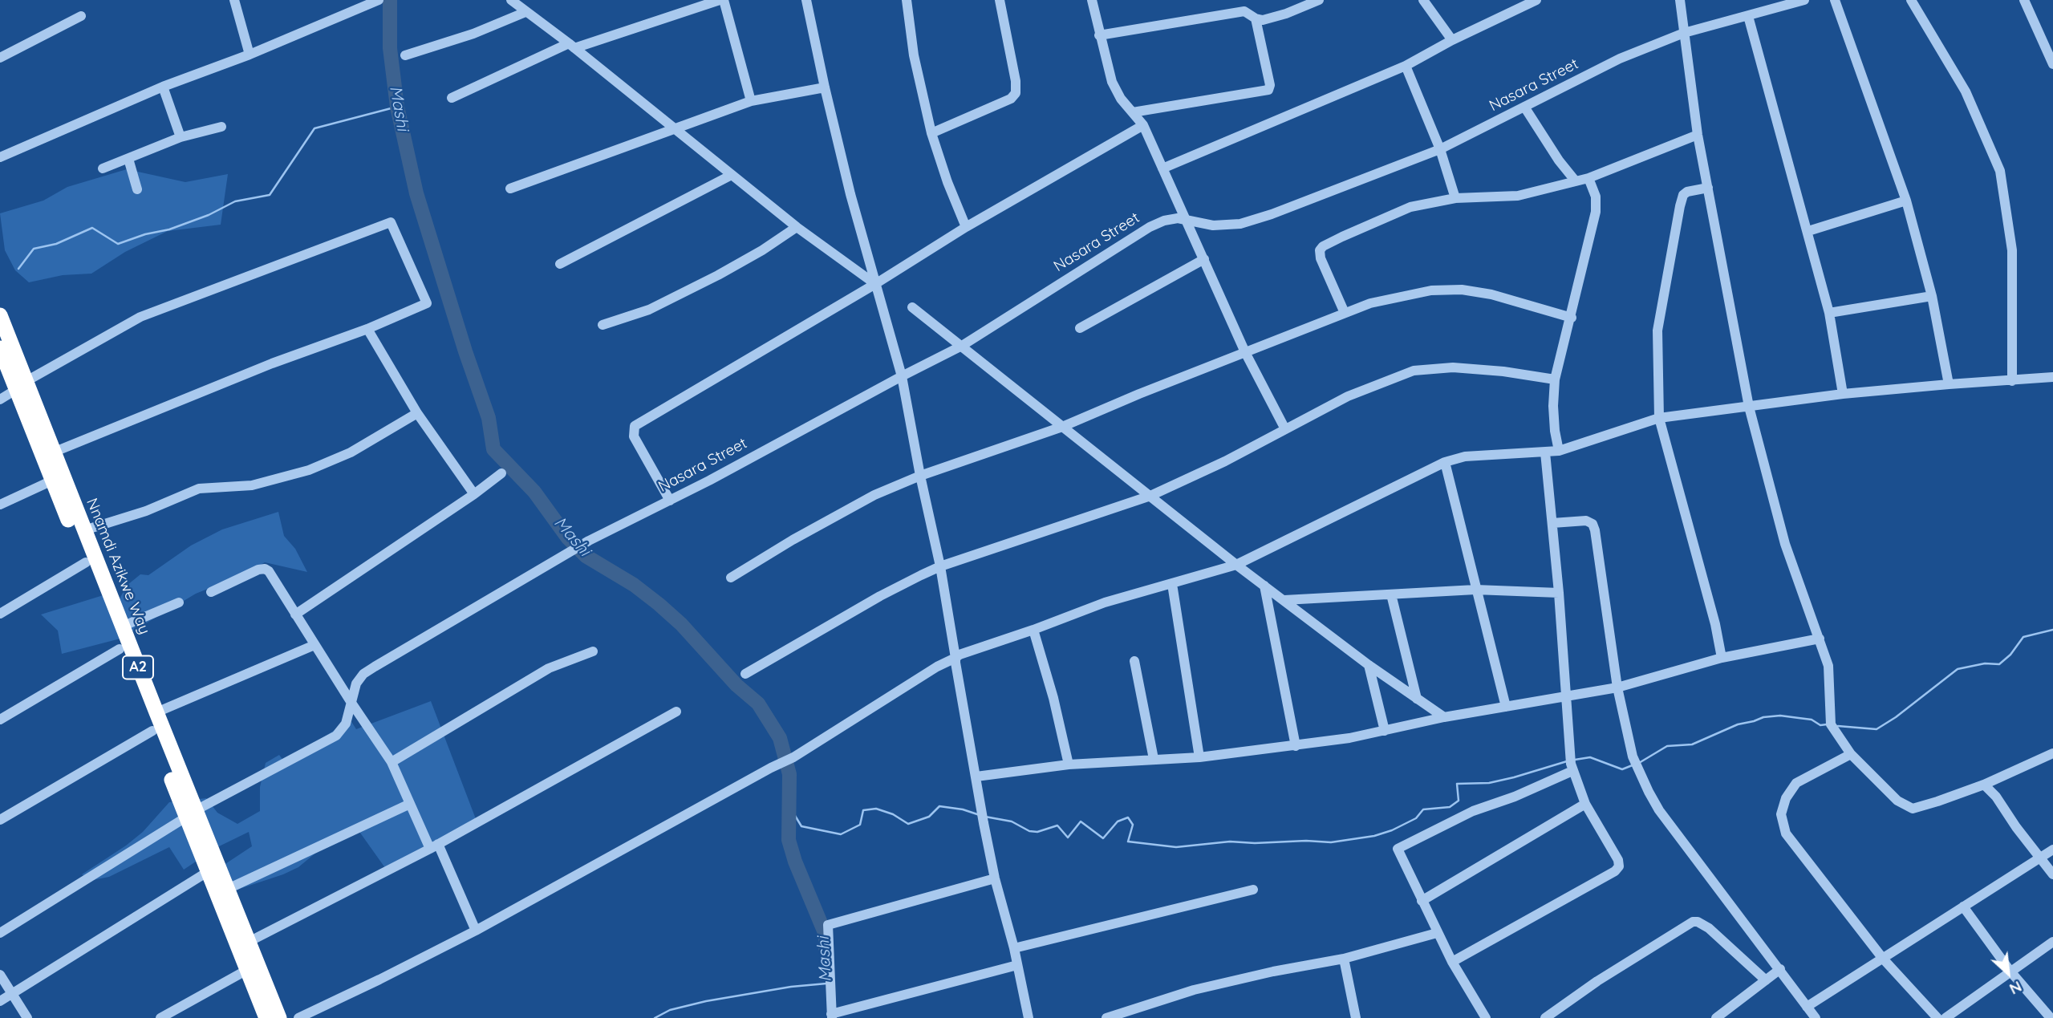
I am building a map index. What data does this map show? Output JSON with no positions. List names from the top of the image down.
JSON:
{
  "streets": {
    "highway": ["Nnamdi Azikwe Way", "A2"],
    "street": ["Nasara Street"]
  },
  "crossings": [
    ["Nasara Street", "Nnamdi Azikwe Way"]
  ],
  "water": ["Mashi"],
  "north": "bottom right"
}
